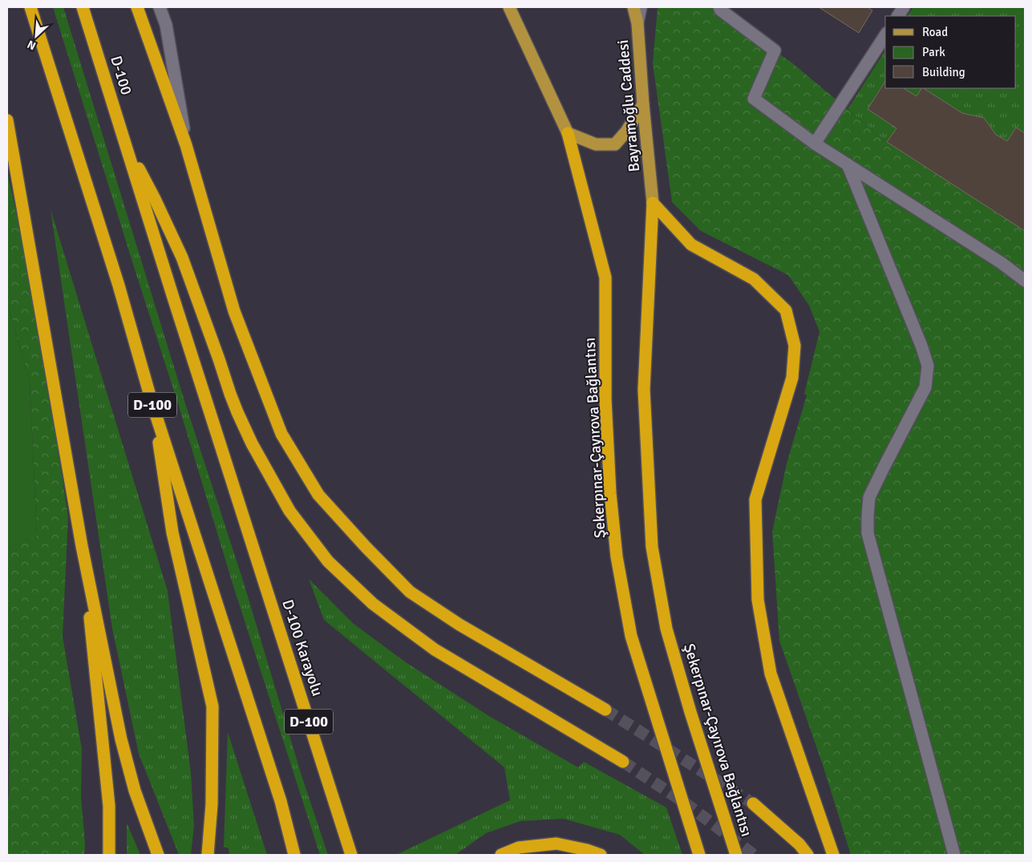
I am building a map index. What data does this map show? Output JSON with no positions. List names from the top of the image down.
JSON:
{
  "streets": {
    "highway": ["D-100", "Şekerpınar-Çayırova Bağlantısı", "D-100 Karayolu"],
    "main road": ["Bayramoğlu Caddesi"]
  },
  "crossings": [
    ["D-100", "D-100 Karayolu"],
    ["Bayramoğlu Caddesi", "Şekerpınar-Çayırova Bağlantısı"]
  ],
  "legend": ["Road", "Park", "Building"],
  "north": "bottom left"
}
